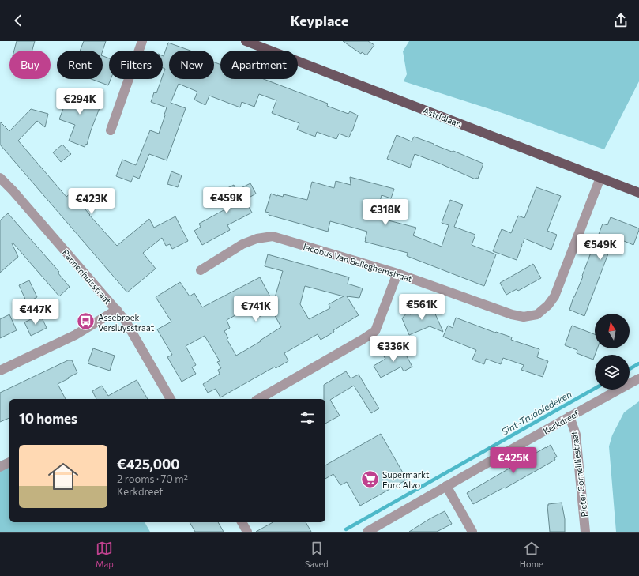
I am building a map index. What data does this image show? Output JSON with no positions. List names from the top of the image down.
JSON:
{
  "streets": {
    "main road": ["Astridlaan"],
    "street": [
      "Jacobus Van Belleghemstraat",
      "Pannenhuisstraat",
      "Kerkdreef",
      "Pieter Corneilliestraat"
    ]
  },
  "crossings": [
    ["Astridlaan", "Jacobus Van Belleghemstraat"],
    ["Kerkdreef", "Pieter Corneilliestraat"]
  ],
  "water": ["Sint-Trudoledeken"],
  "places": {
    "bus stop": ["Assebroek Versluysstraat"],
    "supermarket": ["Supermarkt Euro Alvo"]
  },
  "north": "top",
  "page": {
    "header": "Keyplace",
    "chip": [
      "Buy",
      "Rent",
      "Filters",
      "New",
      "Apartment"
    ],
    "price": [
      "€294K",
      "€459K",
      "€423K",
      "€318K",
      "€549K",
      "€561K",
      "€741K",
      "€447K",
      "€336K",
      "€425K"
    ],
    "heading": "10 homes",
    "list": [
      {
        "name": "€425,000",
        "note": "2 rooms · 70 m² · Kerkdreef"
      }
    ],
    "tabs": ["Map", "Saved", "Home"]
  }
}
